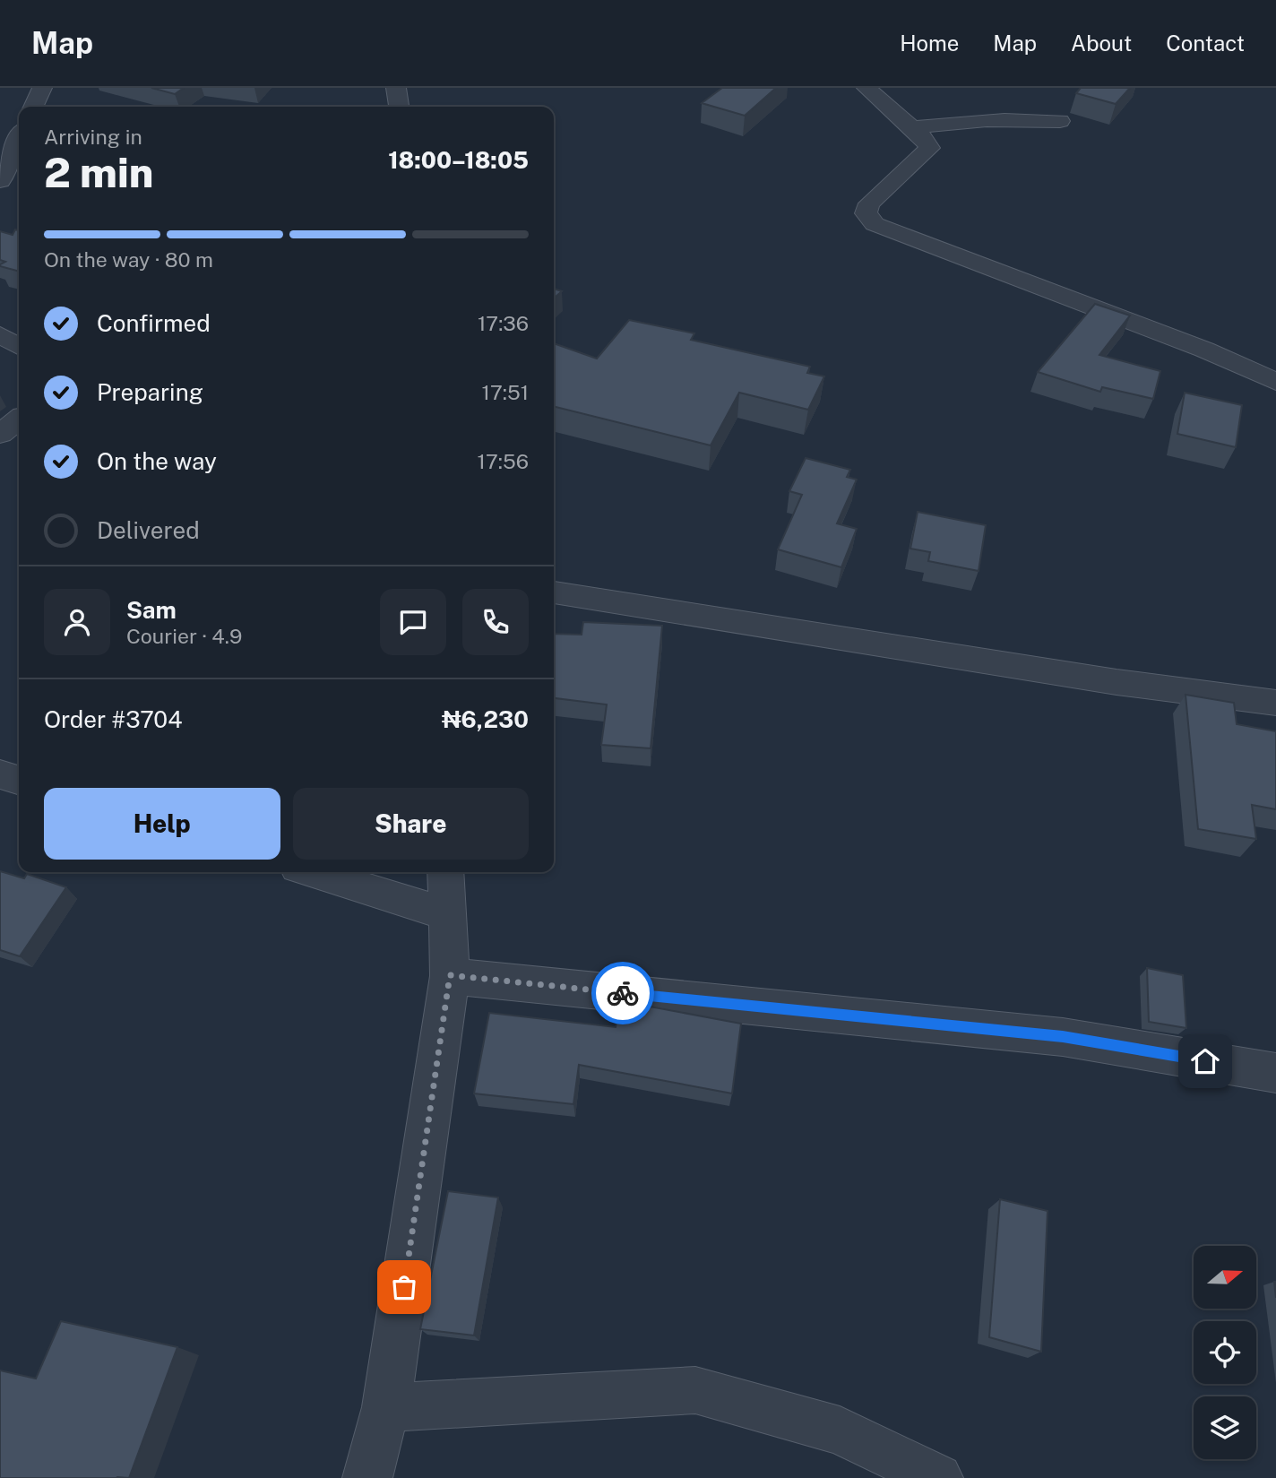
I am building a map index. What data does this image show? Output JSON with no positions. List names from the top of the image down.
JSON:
{
  "north": "right",
  "page": {
    "header": "Map",
    "nav": [
      "Home",
      "Map",
      "About",
      "Contact"
    ],
    "heading": ["2 min", "Arriving in", "18:00–18:05"],
    "panel": [
      "Sam",
      "Courier · 4.9",
      "Order #3704",
      "₦6,230"
    ],
    "bar": "On the way · 80 m",
    "list": [
      ["Confirmed", "17:36"],
      ["Preparing", "17:51"],
      ["On the way", "17:56"],
      "Delivered"
    ],
    "buttons": ["Help", "Share"]
  }
}
